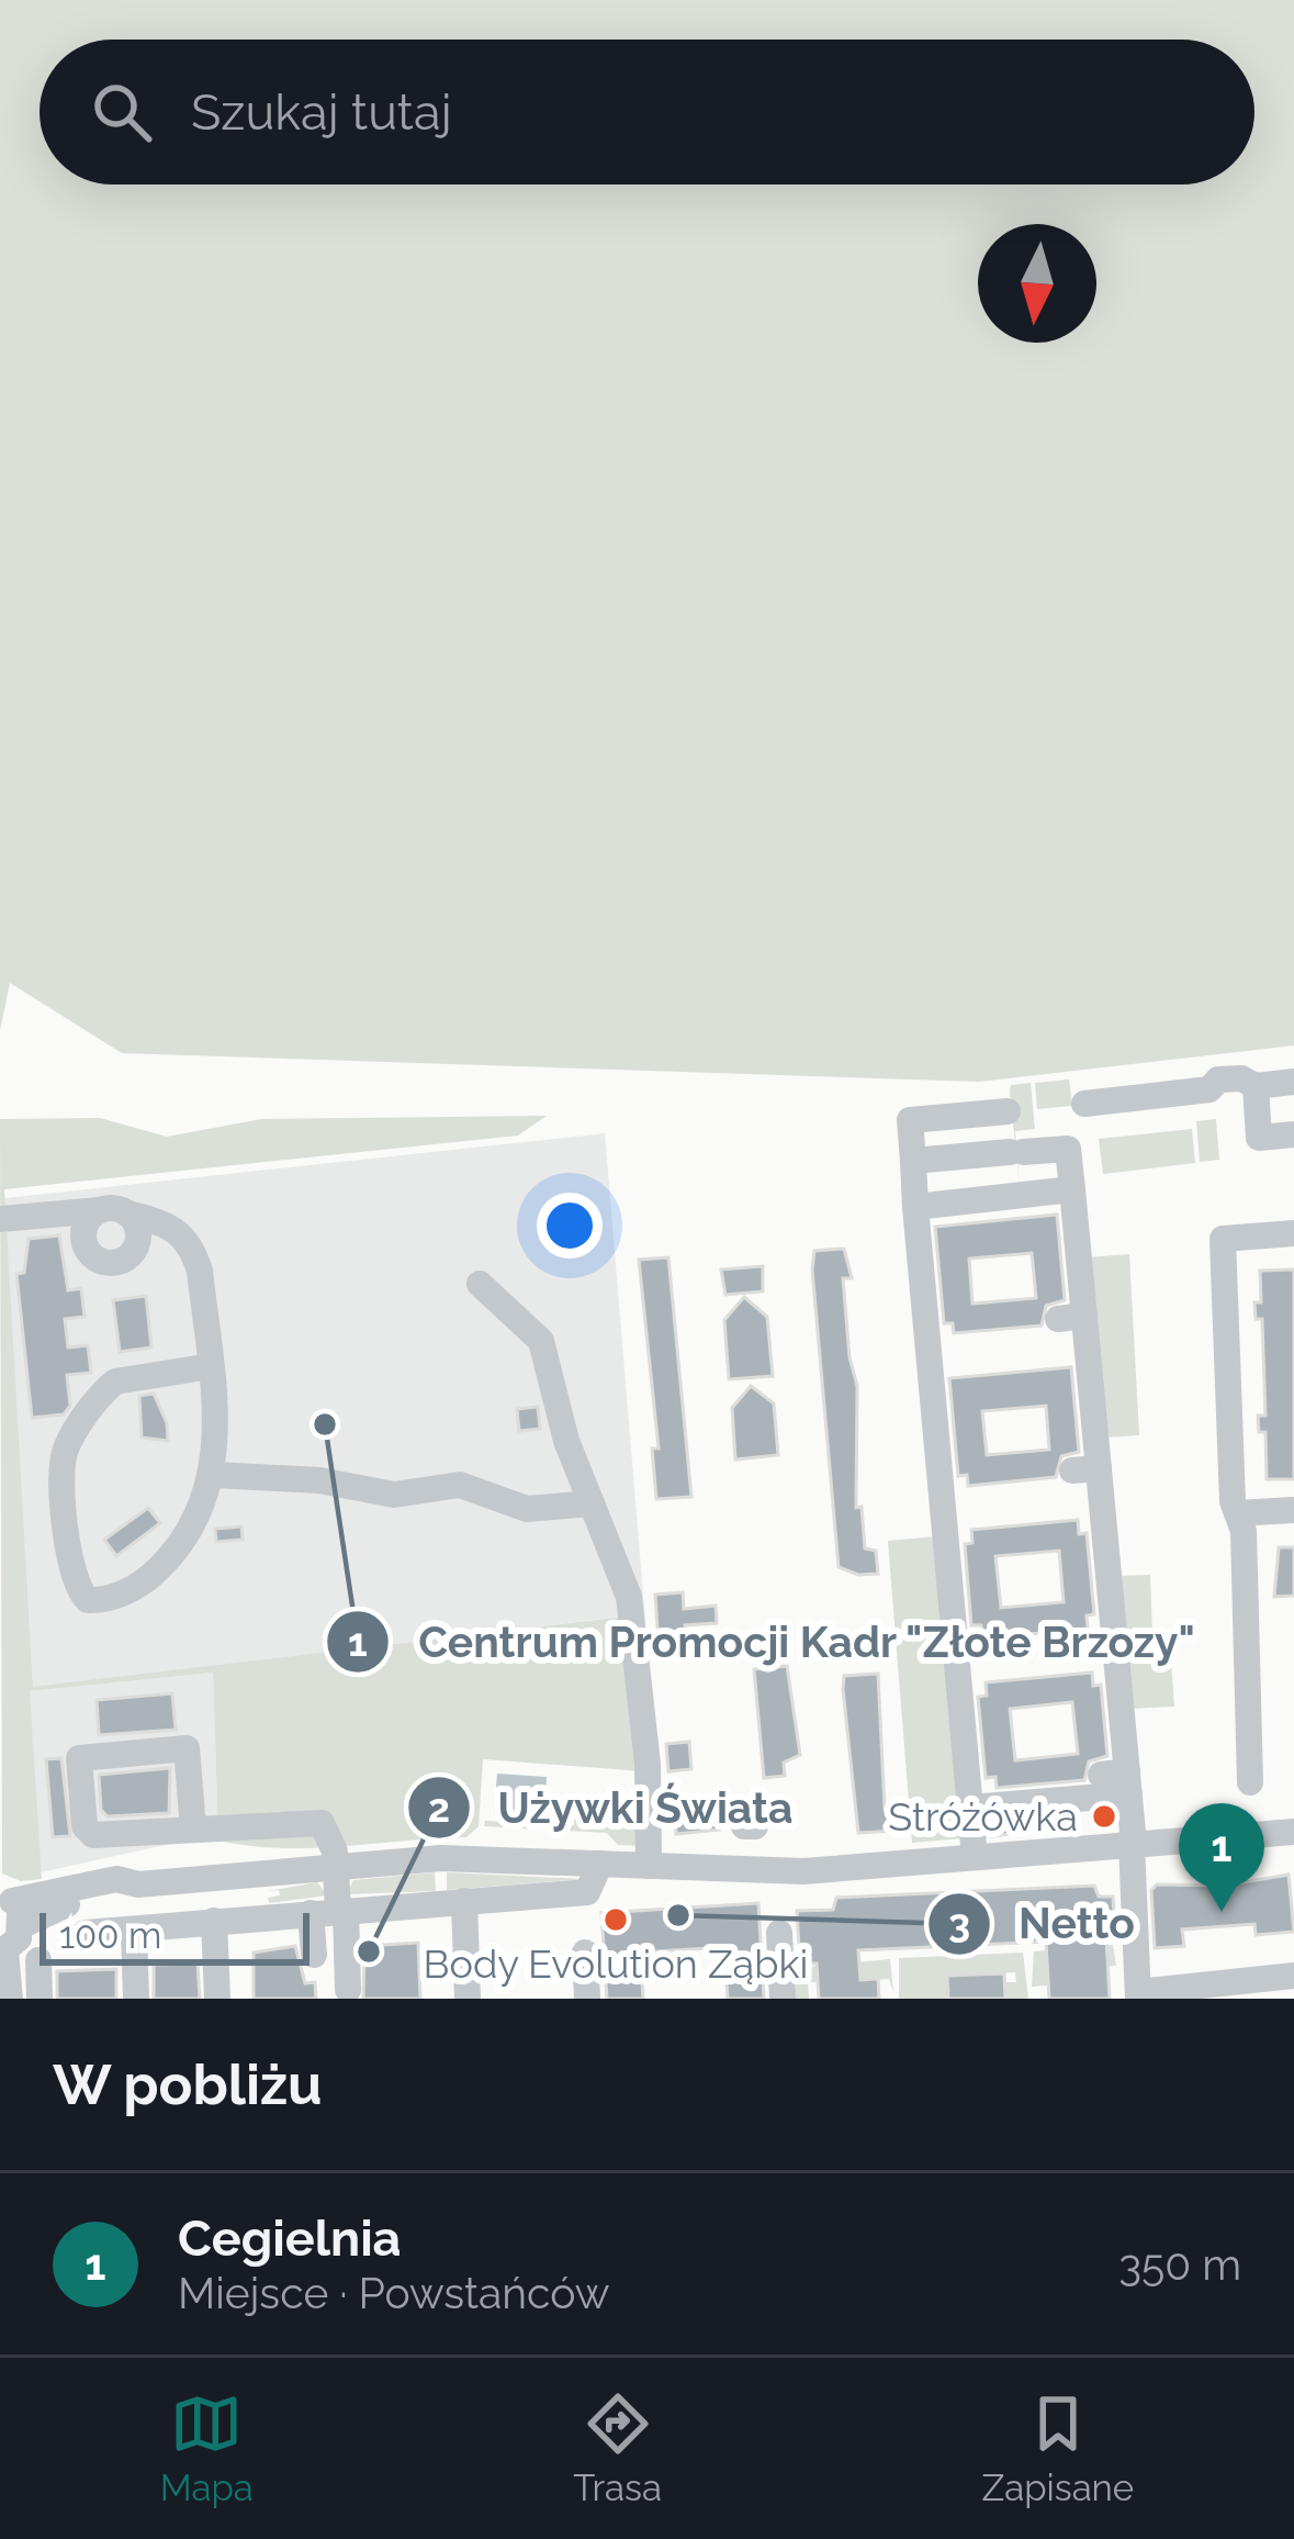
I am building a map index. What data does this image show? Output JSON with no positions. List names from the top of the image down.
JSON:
{
  "places": [
    "Centrum Promocji Kadr \"Złote Brzozy\"",
    "Stróżówka",
    "Netto",
    "Body Evolution Ząbki",
    "Używki Świata"
  ],
  "scale_bar": "100 m",
  "north": "bottom",
  "page": {
    "search": "Szukaj tutaj",
    "pins": "1",
    "scale": "100 m",
    "heading": "W pobliżu",
    "list": [
      {
        "mark": "1",
        "name": "Cegielnia",
        "note": "Miejsce · Powstańców",
        "value": "350 m"
      }
    ],
    "nav": ["Mapa", "Trasa", "Zapisane"]
  }
}
